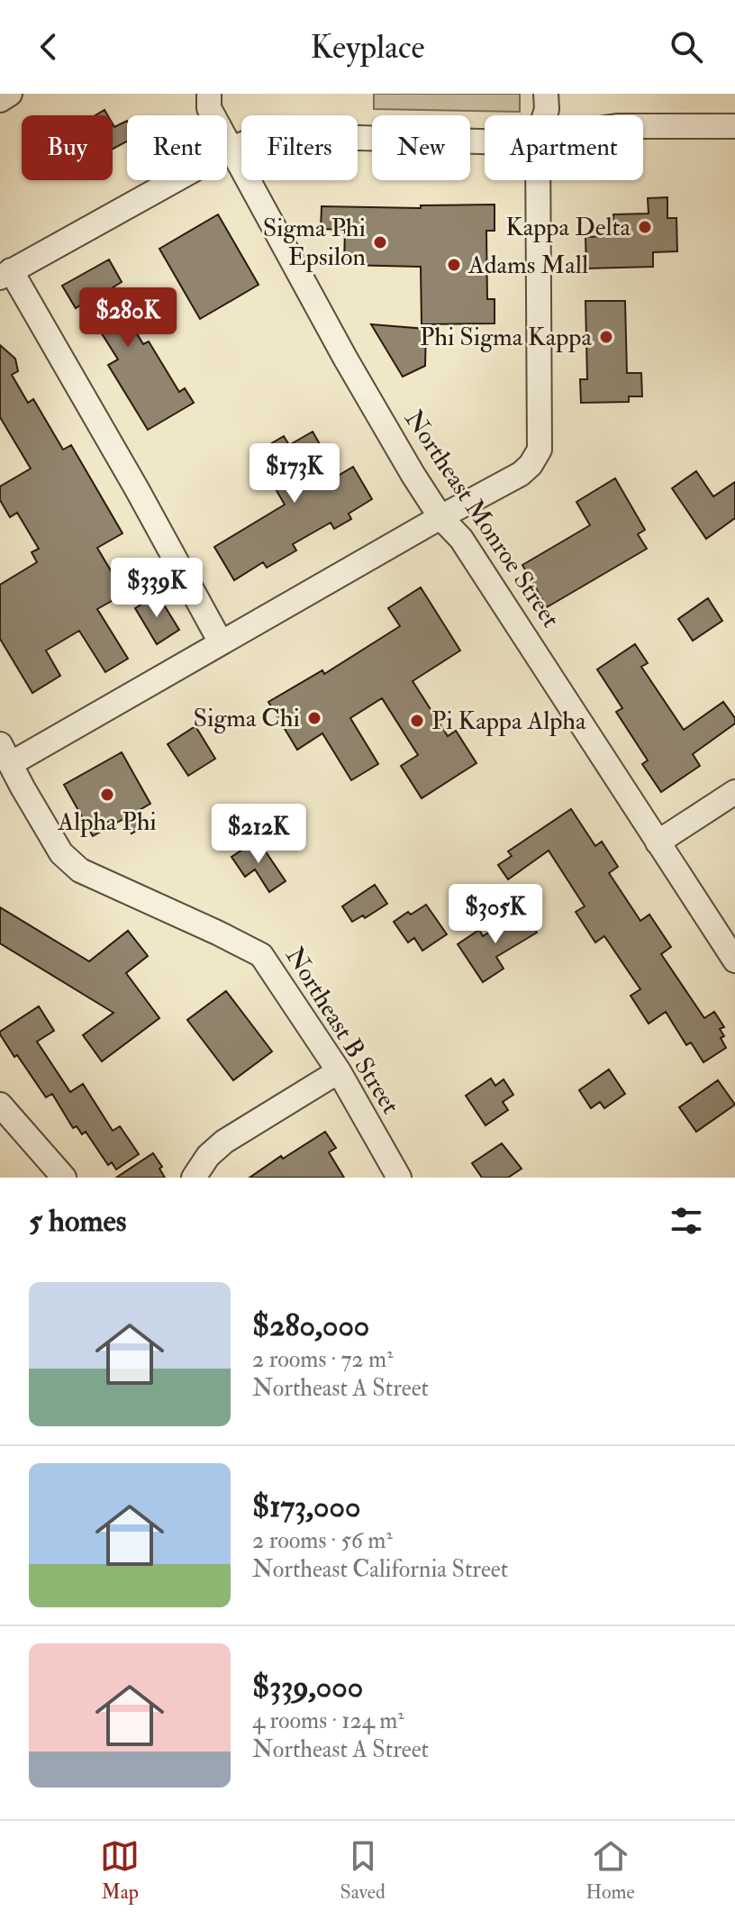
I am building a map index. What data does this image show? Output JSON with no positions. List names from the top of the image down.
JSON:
{
  "streets": {
    "street": ["Northeast Monroe Street", "Northeast B Street"]
  },
  "places": [
    "Kappa Delta",
    "Sigma Phi Epsilon",
    "Adams Mall",
    "Phi Sigma Kappa",
    "Sigma Chi",
    "Pi Kappa Alpha",
    "Alpha Phi"
  ],
  "page": {
    "header": "Keyplace",
    "chip": [
      "Buy",
      "Rent",
      "Filters",
      "New",
      "Apartment"
    ],
    "price": [
      "$280K",
      "$173K",
      "$339K",
      "$212K",
      "$305K"
    ],
    "heading": "5 homes",
    "list": [
      {
        "name": "$280,000",
        "note": "2 rooms · 72 m² · Northeast A Street"
      },
      {
        "name": "$173,000",
        "note": "2 rooms · 56 m² · Northeast California Street"
      },
      {
        "name": "$339,000",
        "note": "4 rooms · 124 m² · Northeast A Street"
      }
    ],
    "tabs": ["Map", "Saved", "Home"]
  }
}
